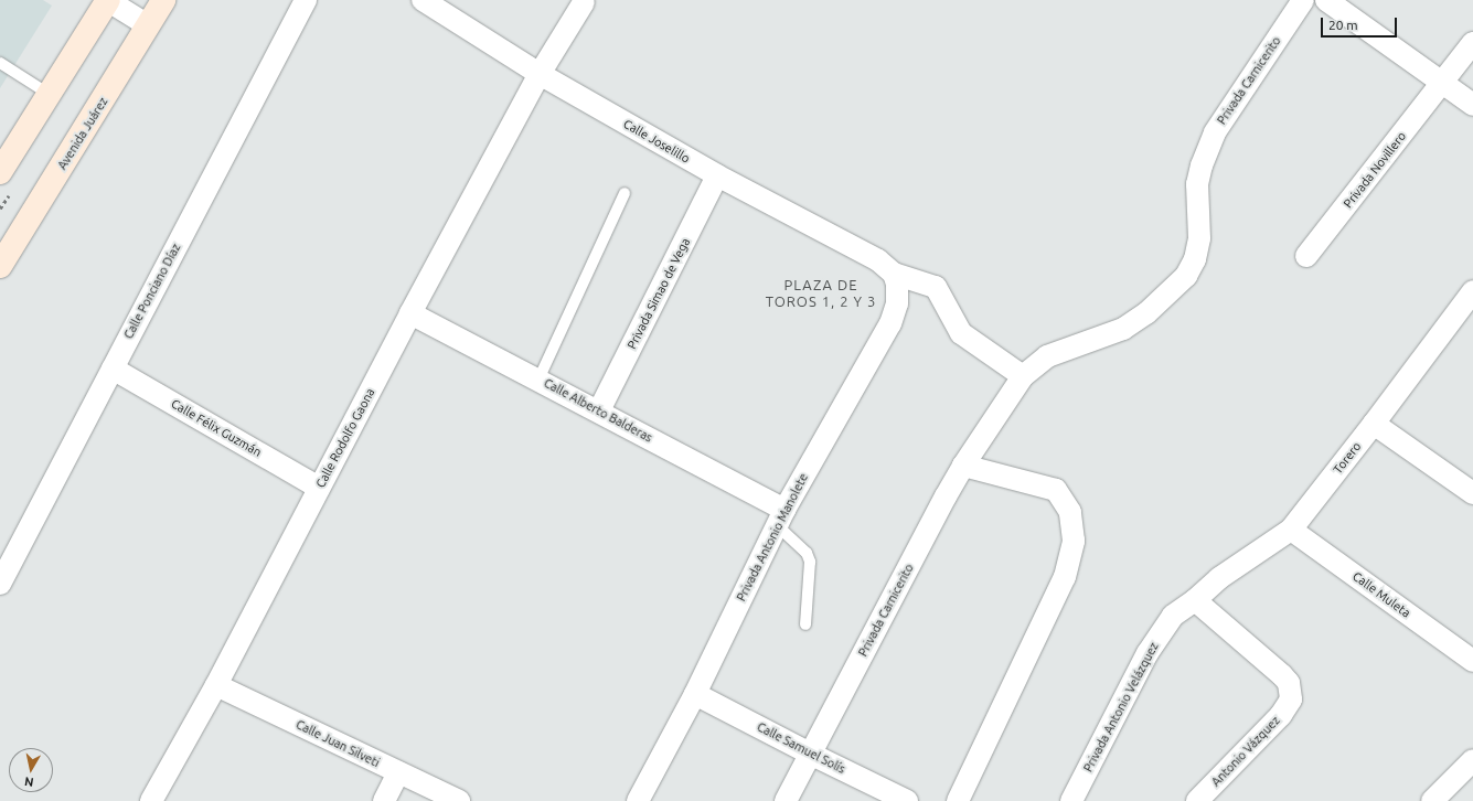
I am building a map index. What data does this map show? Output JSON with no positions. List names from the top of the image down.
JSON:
{
  "streets": {
    "main road": ["Avenida Juárez"],
    "street": [
      "Privada Carnicerito",
      "Calle Joselillo",
      "Privada Novillero",
      "Calle Ponciano Díaz",
      "Privada Simao de Vega",
      "Calle Alberto Balderas",
      "Calle Félix Guzmán",
      "Calle Rodolfo Gaona",
      "Torero",
      "Privada Antonio Manolete",
      "Calle Muleta",
      "Privada Antonio Velázquez",
      "Calle Juan Silveti",
      "Calle Samuel Solís",
      "Antonio Vázquez"
    ]
  },
  "crossings": [
    ["Privada Carnicerito", "Calle Samuel Solís"],
    ["Calle Joselillo", "Privada Simao de Vega"],
    ["Calle Joselillo", "Calle Rodolfo Gaona"],
    ["Calle Joselillo", "Privada Antonio Manolete"],
    ["Calle Ponciano Díaz", "Calle Félix Guzmán"],
    ["Privada Simao de Vega", "Calle Alberto Balderas"],
    ["Calle Alberto Balderas", "Calle Rodolfo Gaona"],
    ["Calle Alberto Balderas", "Privada Antonio Manolete"],
    ["Calle Félix Guzmán", "Calle Rodolfo Gaona"],
    ["Calle Rodolfo Gaona", "Calle Juan Silveti"],
    ["Torero", "Calle Muleta"],
    ["Torero", "Privada Antonio Velázquez"],
    ["Torero", "Antonio Vázquez"],
    ["Privada Antonio Manolete", "Calle Samuel Solís"],
    ["Privada Antonio Velázquez", "Antonio Vázquez"]
  ],
  "districts": ["PLAZA DE TOROS 1, 2 Y 3"],
  "scale_bar": "20 m",
  "north": "bottom"
}
